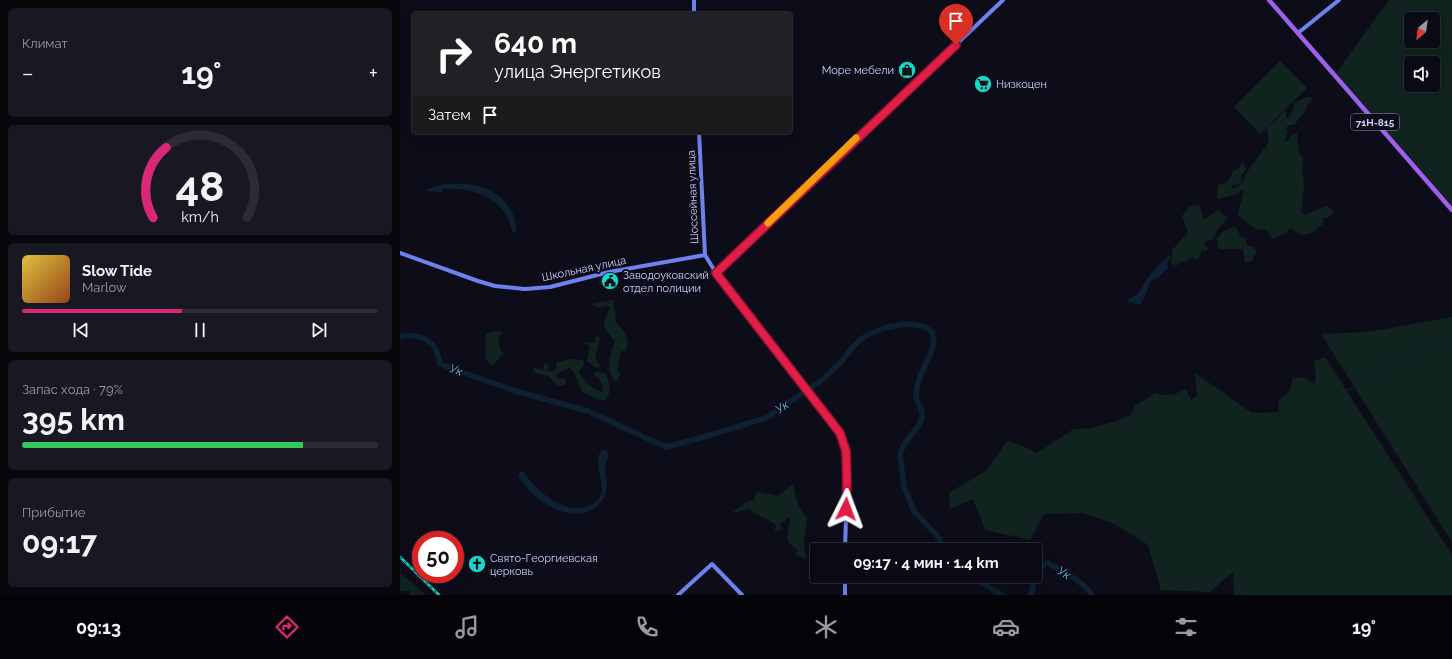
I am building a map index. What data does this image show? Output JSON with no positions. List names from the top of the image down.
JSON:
{
  "streets": {
    "main road": ["71Н-815"],
    "street": ["Шоссейная улица", "Школьная улица"]
  },
  "crossings": [
    ["Шоссейная улица", "Школьная улица"]
  ],
  "water": ["Ук"],
  "places": {
    "shop": ["Море мебели"],
    "supermarket": ["Низкоцен"],
    "public building": ["Заводоуковский отдел полиции"],
    "church": ["Свято-Георгиевская церковь"]
  },
  "north": "bottom left",
  "page": {
    "tile": [
      "Климат",
      ["Запас хода · 79%", "395 km"],
      ["Прибытие", "09:17"]
    ],
    "turn": ["640 m", "улица Энергетиков"],
    "heat": ["−", "19°", "+"],
    "then": "Затем",
    "song": ["Slow Tide", "Marlow"],
    "limit": "50",
    "trip": "09:17 · 4 мин · 1.4 km",
    "tabs": ["09:13", "19°"],
    "gauge": ["48", "km/h"]
  }
}
